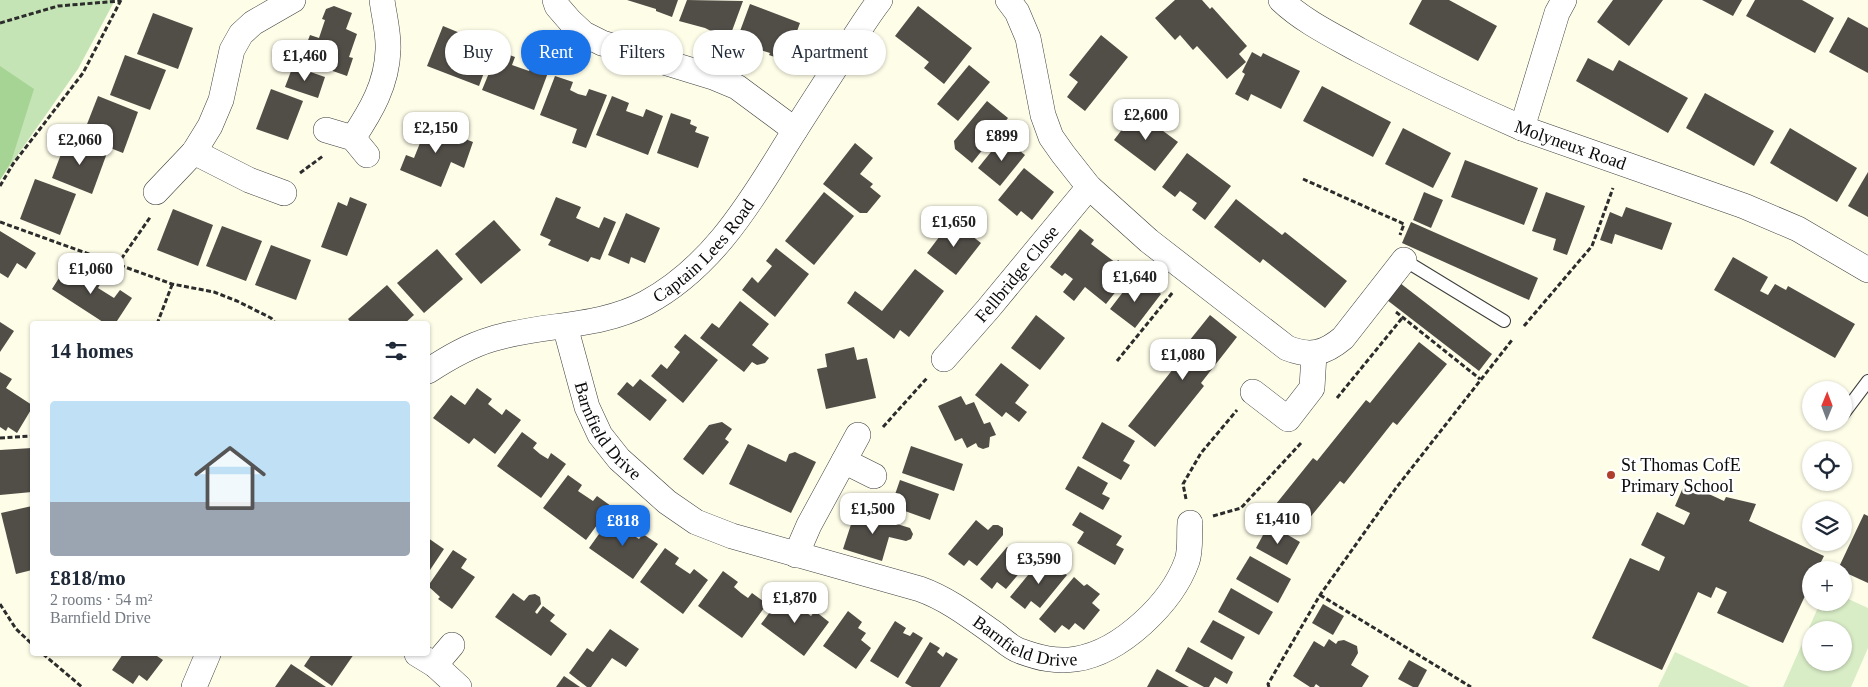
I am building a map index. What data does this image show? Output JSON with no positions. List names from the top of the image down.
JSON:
{
  "streets": {
    "street": [
      "Molyneux Road",
      "Captain Lees Road",
      "Fellbridge Close",
      "Barnfield Drive"
    ]
  },
  "crossings": [
    ["Captain Lees Road", "Barnfield Drive"]
  ],
  "places": ["St Thomas CofE Primary School"],
  "north": "top",
  "page": {
    "chip": [
      "Buy",
      "Rent",
      "Filters",
      "New",
      "Apartment"
    ],
    "price": [
      "£1,460",
      "£2,600",
      "£2,150",
      "£899",
      "£2,060",
      "£1,650",
      "£1,060",
      "£1,640",
      "£1,080",
      "£1,500",
      "£1,410",
      "£818",
      "£3,590",
      "£1,870"
    ],
    "heading": "14 homes",
    "map_buttons": ["+", "−"],
    "list": [
      {
        "name": "£818/mo",
        "note": "2 rooms · 54 m² · Barnfield Drive"
      }
    ]
  }
}
